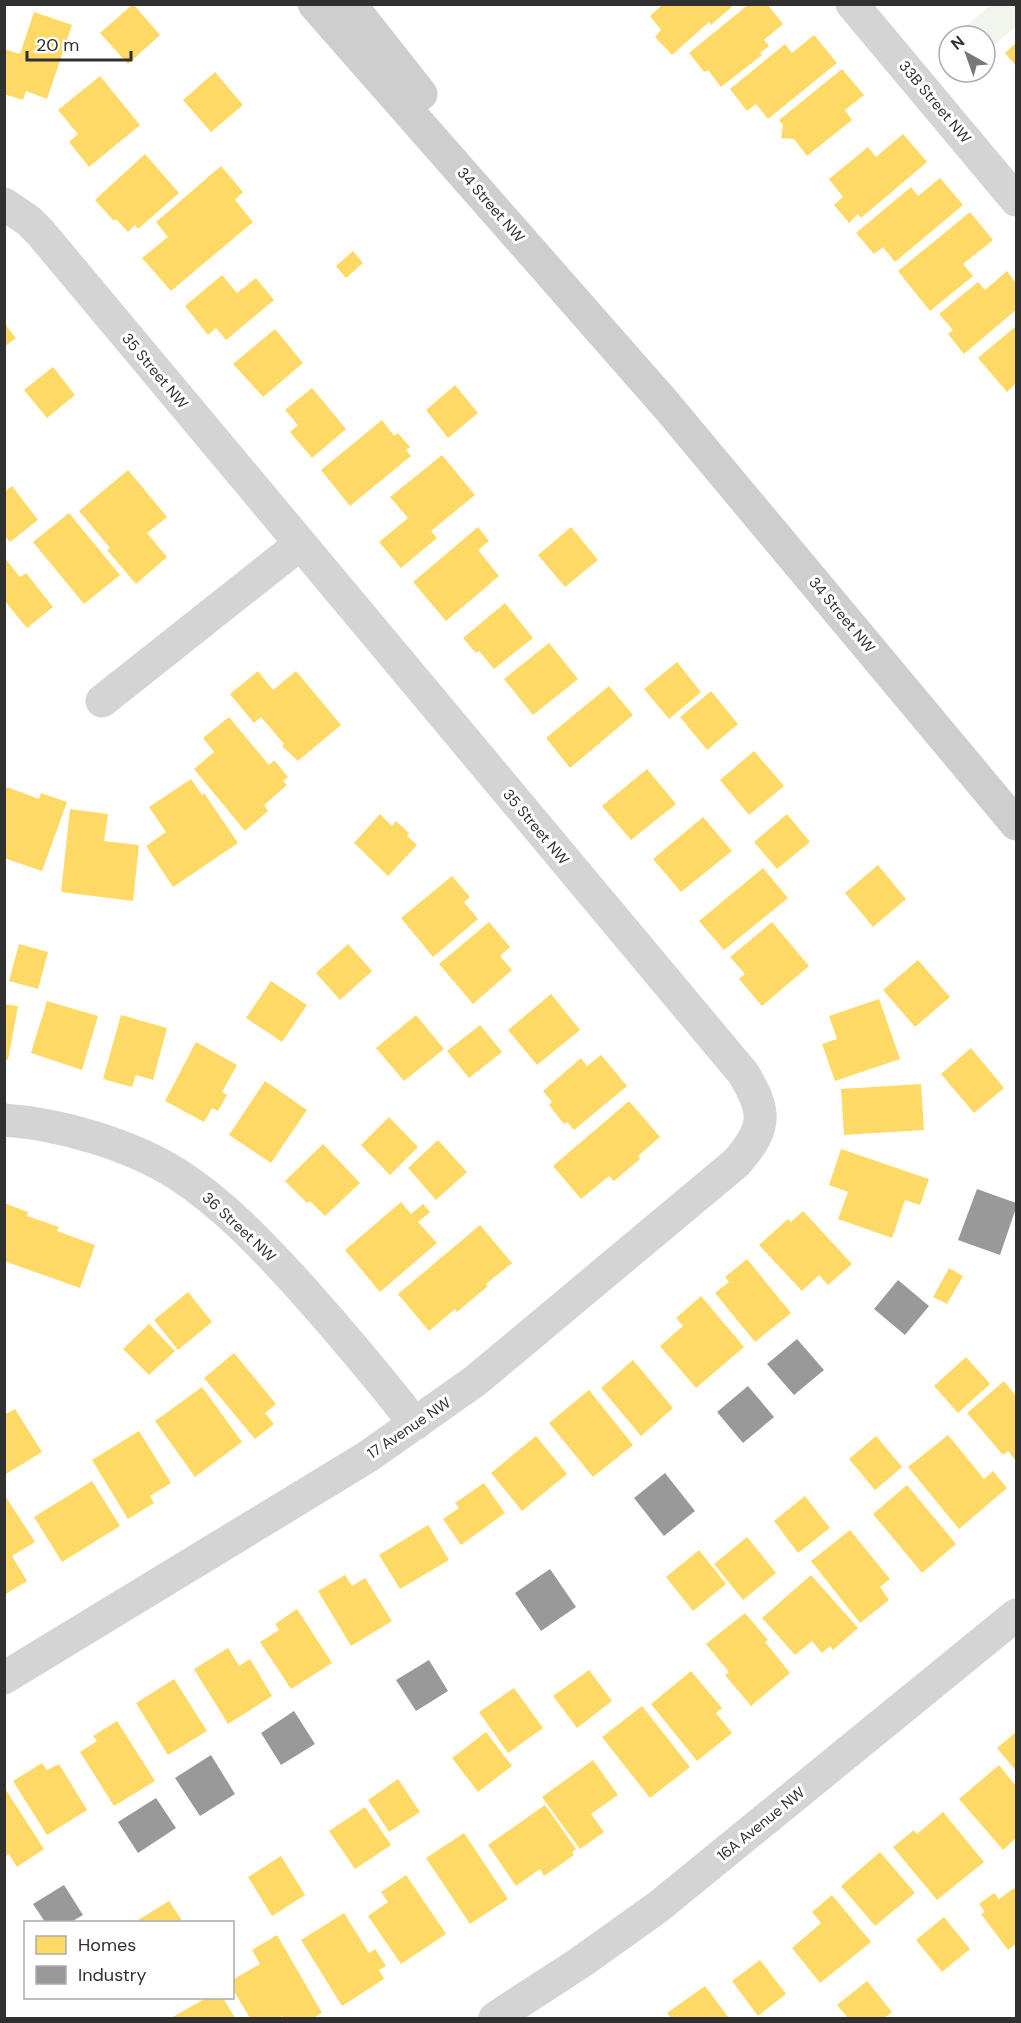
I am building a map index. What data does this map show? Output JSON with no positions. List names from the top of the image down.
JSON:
{
  "streets": {
    "main road": ["34 Street NW"],
    "street": [
      "33B Street NW",
      "35 Street NW",
      "36 Street NW",
      "17 Avenue NW",
      "16A Avenue NW"
    ]
  },
  "crossings": [
    ["35 Street NW", "17 Avenue NW"],
    ["36 Street NW", "17 Avenue NW"]
  ],
  "legend": ["Homes", "Industry"],
  "scale_bar": "20 m",
  "north": "top left"
}
